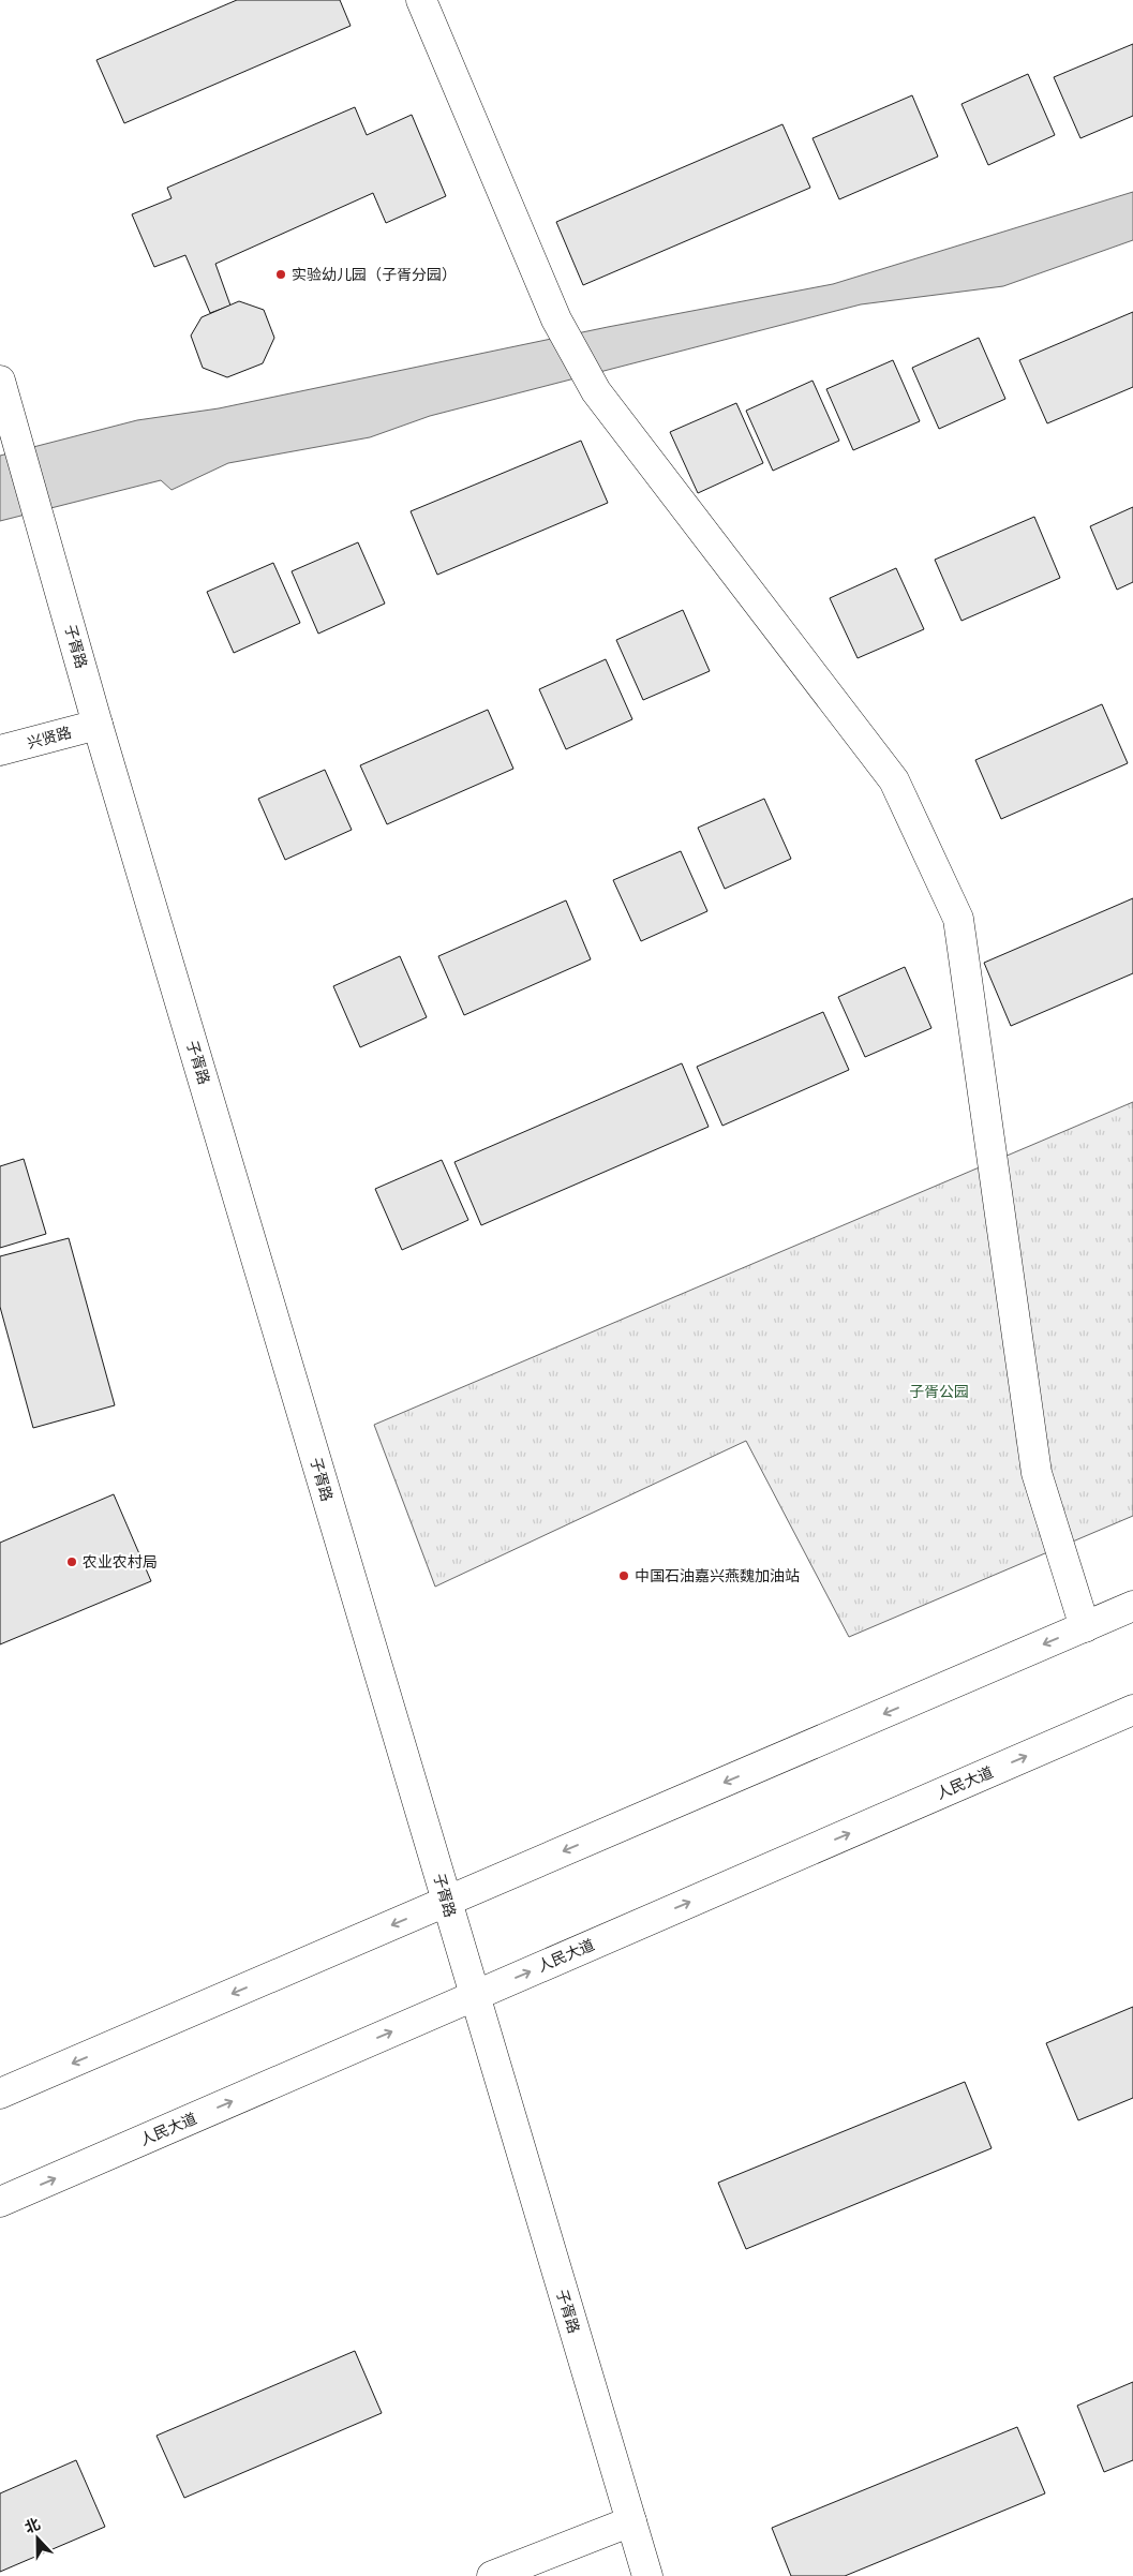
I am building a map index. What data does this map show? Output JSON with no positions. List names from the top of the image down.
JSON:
{
  "streets": {
    "main road": ["子胥路", "兴贤路", "人民大道"]
  },
  "crossings": [
    ["子胥路", "兴贤路"],
    ["子胥路", "人民大道"]
  ],
  "parks": ["子胥公园"],
  "places": ["实验幼儿园（子胥分园）", "农业农村局", "中国石油嘉兴燕魏加油站"],
  "north": "top"
}
